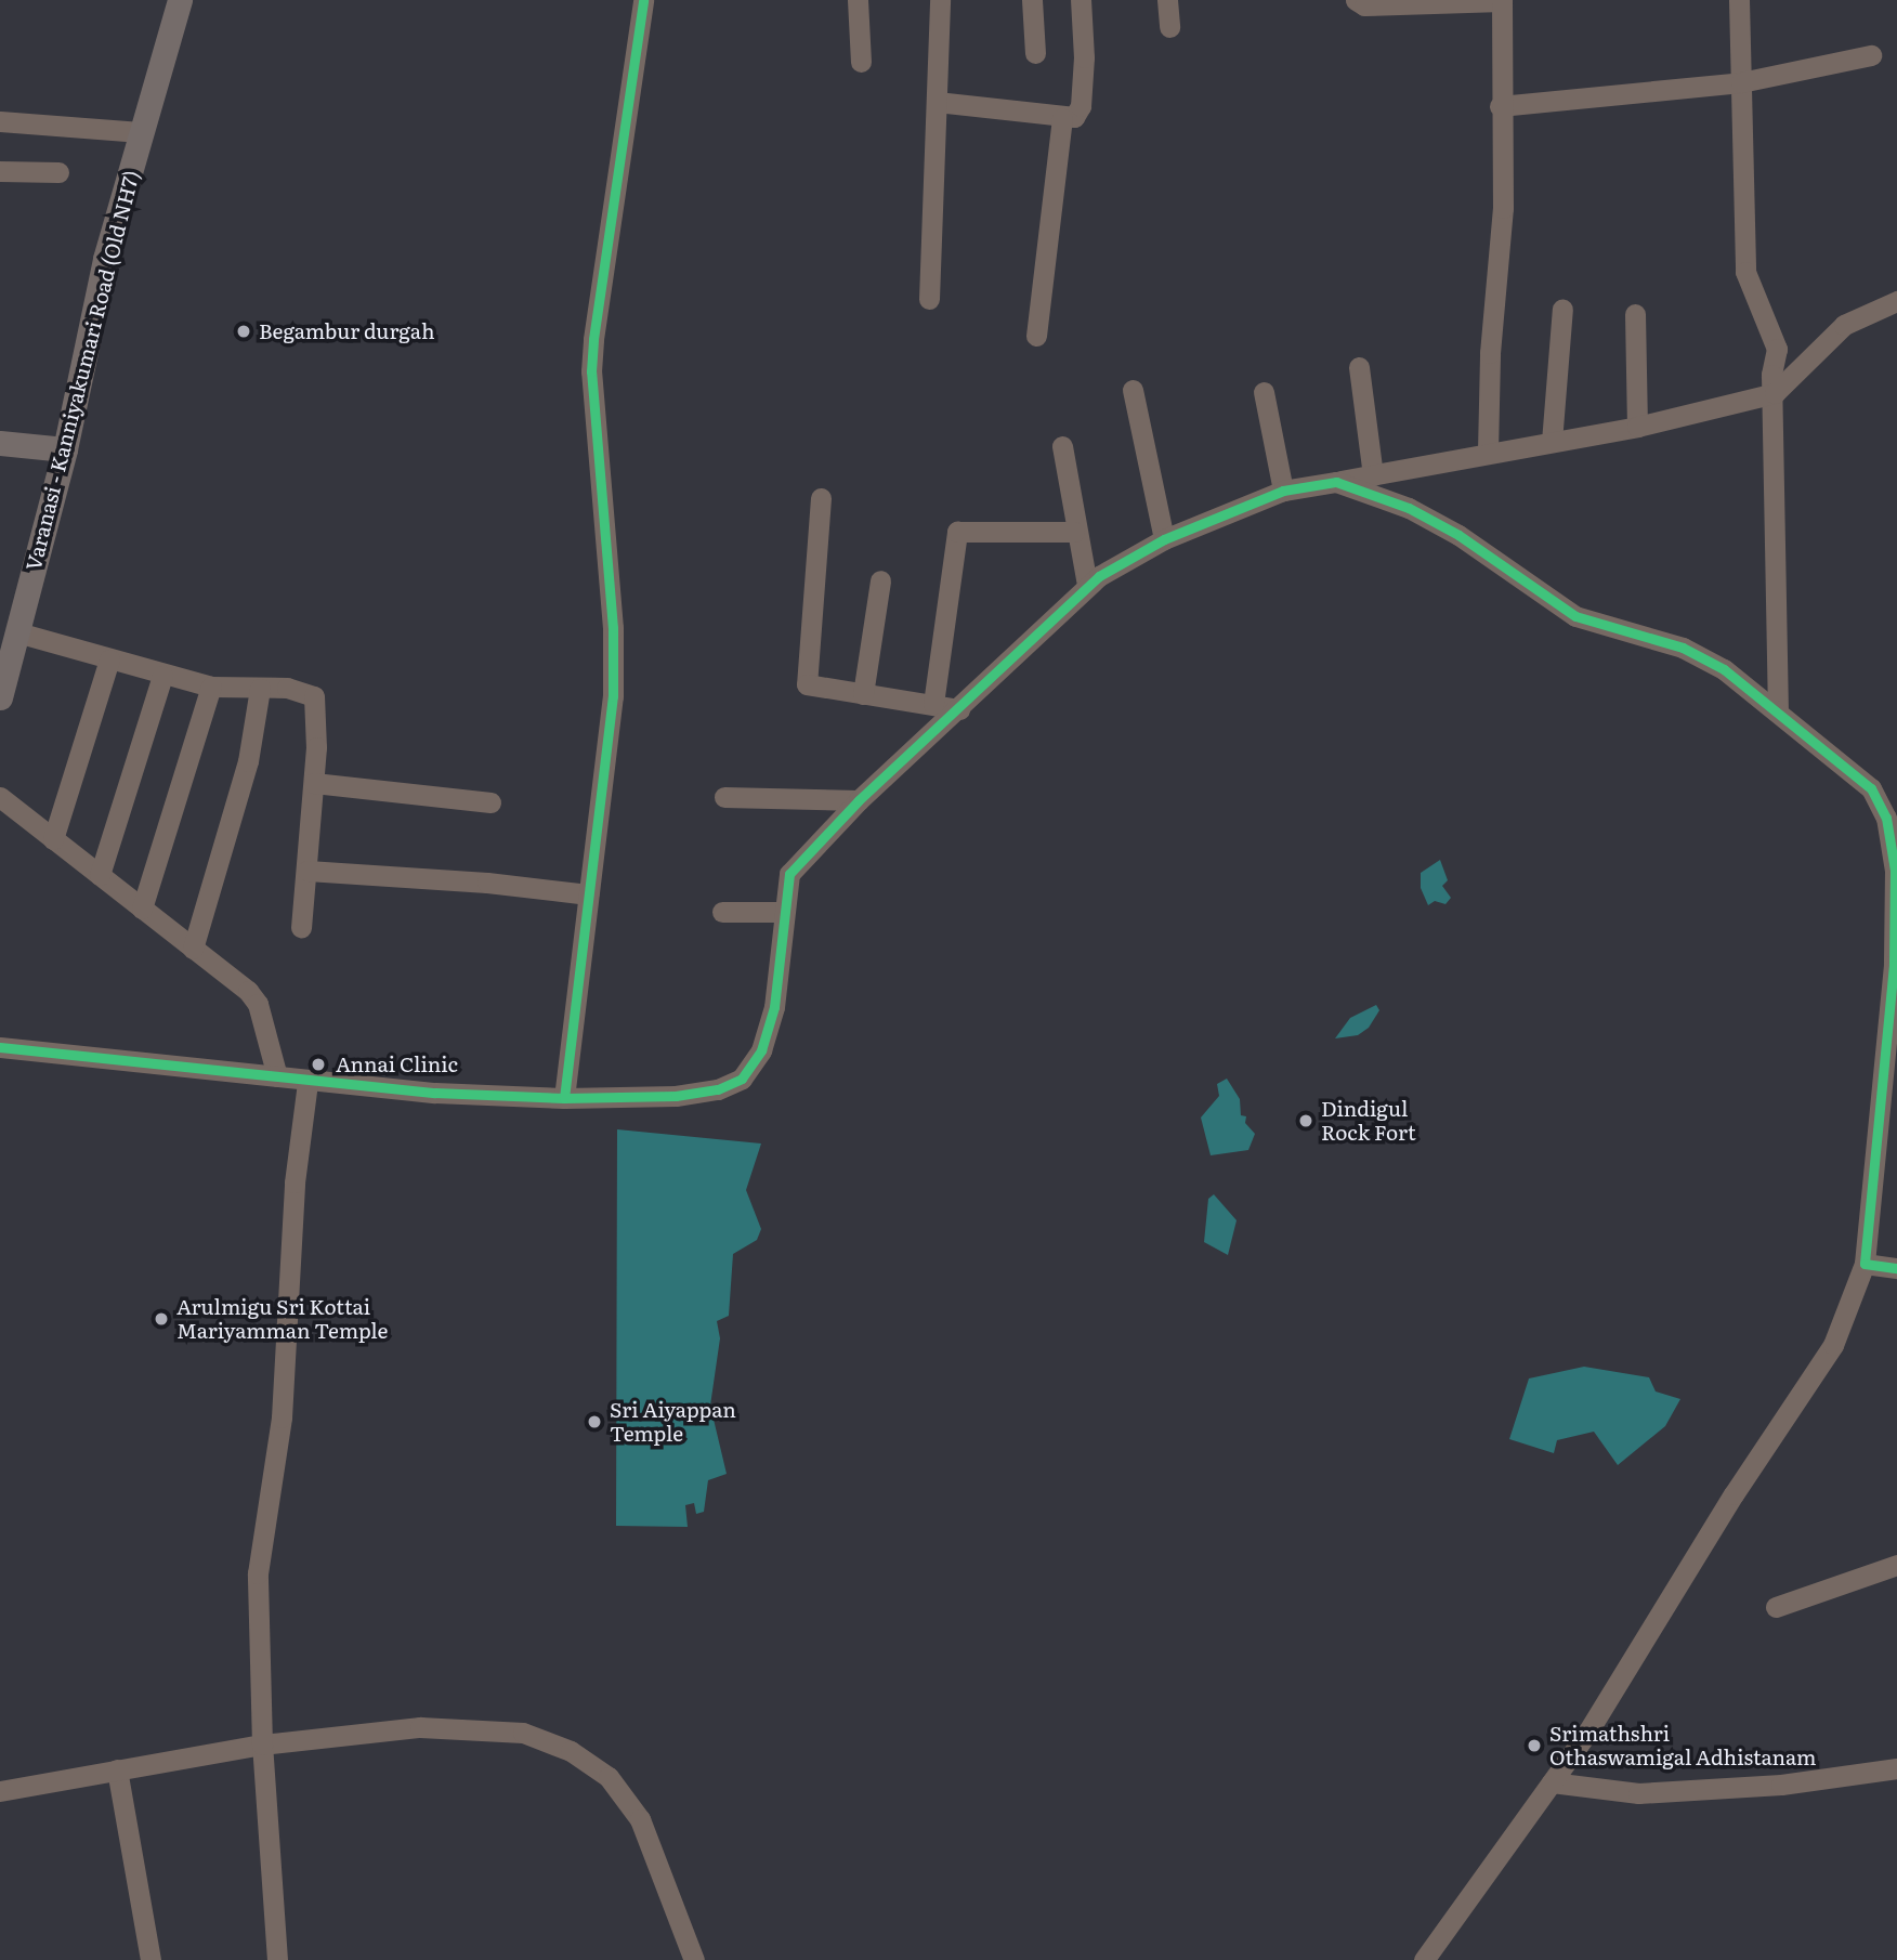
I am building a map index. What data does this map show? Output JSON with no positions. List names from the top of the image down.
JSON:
{
  "streets": {
    "main road": ["Varanasi - Kanniyakumari Road (Old NH7)"]
  },
  "places": [
    "Begambur durgah",
    "Annai Clinic",
    "Dindigul Rock Fort",
    "Arulmigu Sri Kottai Mariyamman Temple",
    "Sri Aiyappan Temple",
    "Srimathshri Othaswamigal Adhistanam"
  ]
}
